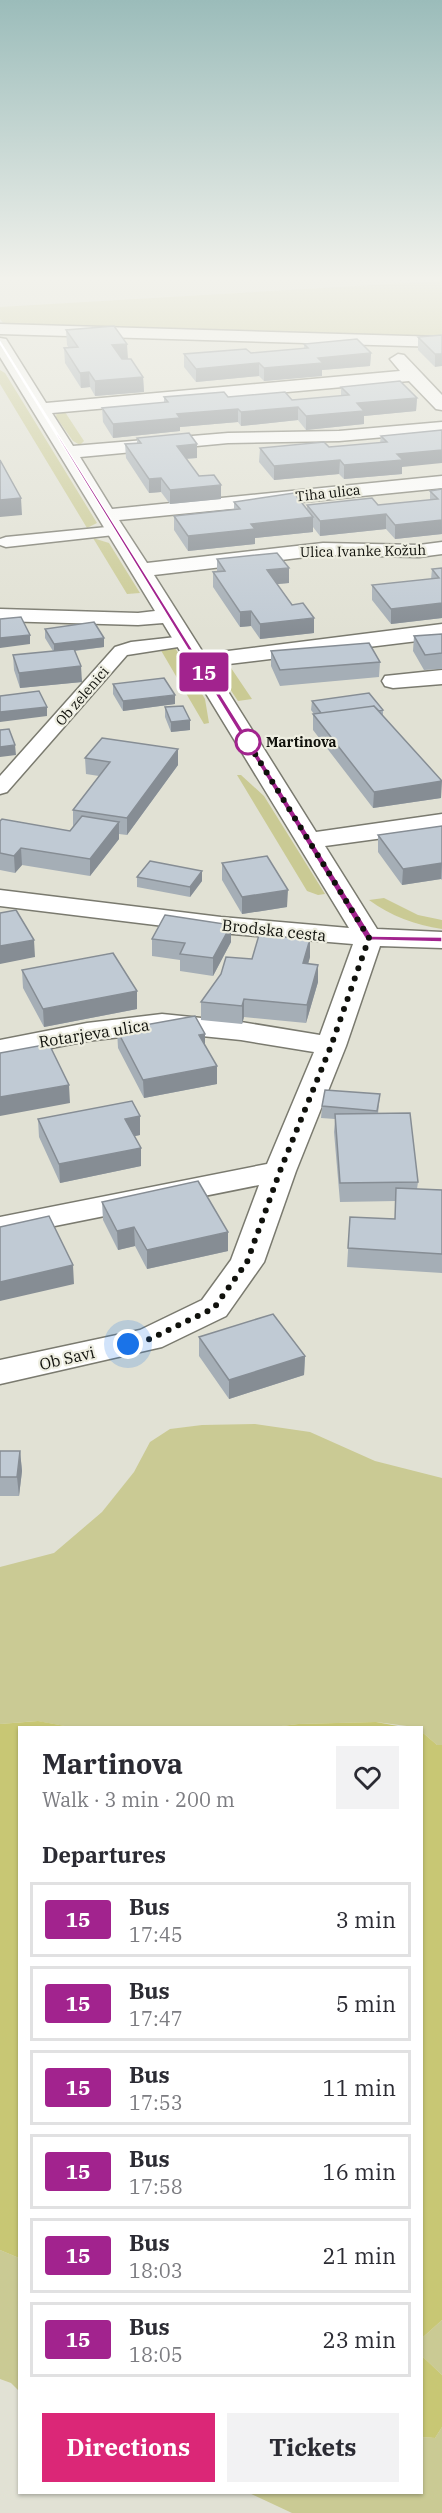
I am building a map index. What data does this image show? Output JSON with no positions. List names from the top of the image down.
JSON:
{
  "streets": {
    "street": [
      "Tiha ulica",
      "Ulica Ivanke Kožuh",
      "Brodska cesta",
      "Rotarjeva ulica",
      "Ob Savi"
    ],
    "lane": ["Ob zelenici"]
  },
  "crossings": [
    ["Brodska cesta", "Ob Savi"],
    ["Rotarjeva ulica", "Ob Savi"]
  ],
  "places": ["Martinova"],
  "lines": ["bus line 15"],
  "page": {
    "on_map": "15",
    "heading": [
      ["Martinova", "Walk · 3 min · 200 m"],
      "Departures"
    ],
    "list": [
      {
        "mark": "15",
        "name": "Bus",
        "note": "17:45",
        "value": "3 min"
      },
      {
        "mark": "15",
        "name": "Bus",
        "note": "17:47",
        "value": "5 min"
      },
      {
        "mark": "15",
        "name": "Bus",
        "note": "17:53",
        "value": "11 min"
      },
      {
        "mark": "15",
        "name": "Bus",
        "note": "17:58",
        "value": "16 min"
      },
      {
        "mark": "15",
        "name": "Bus",
        "note": "18:03",
        "value": "21 min"
      },
      {
        "mark": "15",
        "name": "Bus",
        "note": "18:05",
        "value": "23 min"
      }
    ],
    "buttons": ["Directions", "Tickets"]
  }
}
